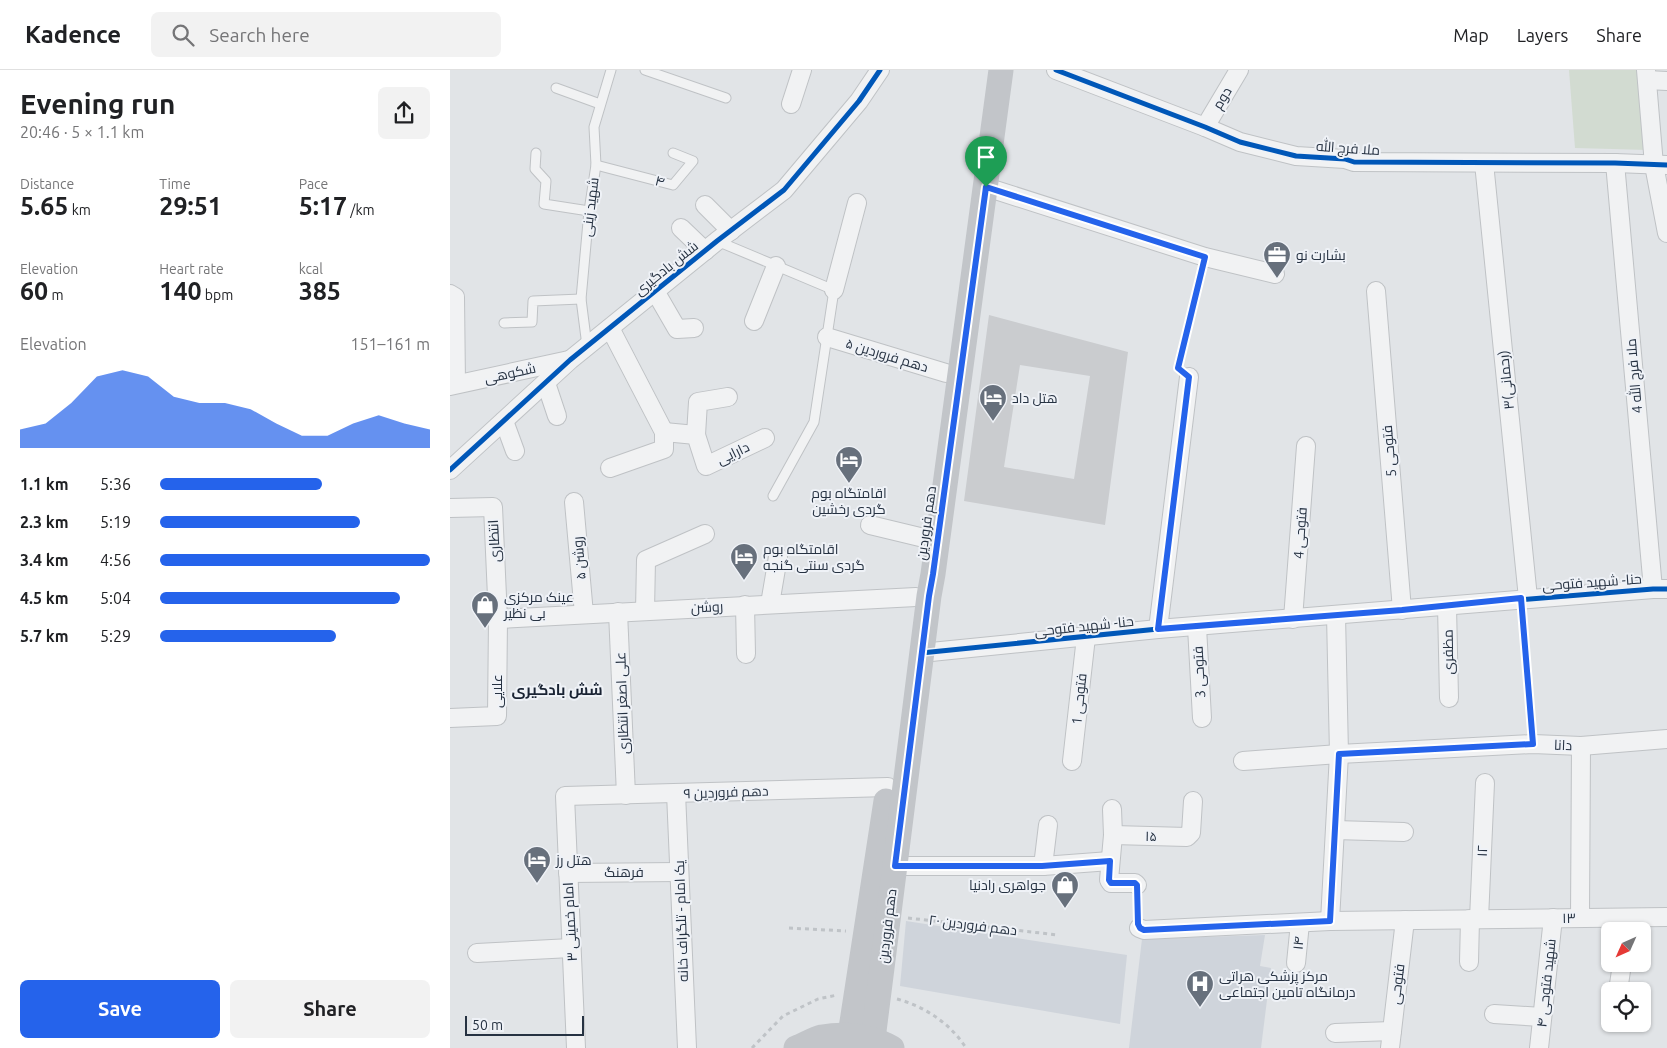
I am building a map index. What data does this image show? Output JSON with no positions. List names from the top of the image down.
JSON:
{
  "streets": {
    "main road": ["دهم فروردین"],
    "street": [
      "دوم",
      "ملا فرج الله",
      "شش بادگیری",
      "دهم فروردین ۵",
      "شکوهی",
      "4 ملا فرج الله",
      "۳(رحمانی)",
      "فتوحی 5",
      "دارایی",
      "فتوحی 4",
      "انتظاری",
      "روشن ۵",
      "حنا- شهید فتوحی",
      "روشن",
      "مظفری",
      "فتوحی 3",
      "علایی",
      "فتوحی 1",
      "علی اصغر انتظاری",
      "دانا",
      "دهم فروردین ۹",
      "۱۵",
      "۱۲",
      "فرهنگ",
      "۱۳",
      "یک امام - تلگراف خانه",
      "امام خمینی ۳",
      "۱۴",
      "شهید فتوحی ۴",
      "فتوحی"
    ],
    "lane": ["۴", "شهید زینی"],
    "path": ["دهم فروردین ۲۰"]
  },
  "crossings": [
    ["دوم", "ملا فرج الله"],
    ["ملا فرج الله", "4 ملا فرج الله"],
    ["ملا فرج الله", "۳(رحمانی)"],
    ["۴", "شهید زینی"],
    ["شهید زینی", "شش بادگیری"],
    ["شش بادگیری", "شکوهی"],
    ["دهم فروردین ۵", "دهم فروردین"],
    ["4 ملا فرج الله", "حنا- شهید فتوحی"],
    ["۳(رحمانی)", "حنا- شهید فتوحی"],
    ["فتوحی 5", "حنا- شهید فتوحی"],
    ["دهم فروردین", "حنا- شهید فتوحی"],
    ["دهم فروردین", "روشن"],
    ["دهم فروردین", "دهم فروردین ۹"],
    ["دهم فروردین", "دهم فروردین ۲۰"],
    ["فتوحی 4", "حنا- شهید فتوحی"],
    ["انتظاری", "روشن"],
    ["انتظاری", "علایی"],
    ["روشن ۵", "روشن"],
    ["حنا- شهید فتوحی", "مظفری"],
    ["حنا- شهید فتوحی", "فتوحی 3"],
    ["حنا- شهید فتوحی", "فتوحی 1"],
    ["روشن", "علایی"],
    ["روشن", "علی اصغر انتظاری"],
    ["علی اصغر انتظاری", "دهم فروردین ۹"],
    ["دهم فروردین ۹", "یک امام - تلگراف خانه"],
    ["دهم فروردین ۹", "امام خمینی ۳"],
    ["۱۲", "۱۳"],
    ["فرهنگ", "یک امام - تلگراف خانه"],
    ["فرهنگ", "امام خمینی ۳"],
    ["۱۳", "۱۴"],
    ["۱۳", "شهید فتوحی ۴"],
    ["۱۳", "فتوحی"]
  ],
  "districts": ["شش بادگیری"],
  "places": {
    "office": ["بشارت نو"],
    "hotel": [
      "هتل داد",
      "اقامتگاه بوم گردی رخشین",
      "اقامتگاه بوم گردی سنتی گنجه",
      "هتل رز"
    ],
    "shop": ["عینک مرکزی بی نظیر", "جواهری رادنیا"],
    "hospital": ["مرکز پزشکی هراتی درمانگاه تامین اجتماعی"]
  },
  "scale_bar": "50 m",
  "north": "bottom left",
  "page": {
    "header": "Kadence",
    "search": "Search here",
    "nav": ["Map", "Layers", "Share"],
    "heading": ["Evening run", "20:46 · 5 × 1.1 km"],
    "stats": [
      ["Distance", "5.65 km"],
      ["Time", "29:51"],
      ["Pace", "5:17 /km"],
      ["Elevation", "60 m"],
      ["Heart rate", "140 bpm"],
      ["kcal", "385"]
    ],
    "chart": ["Elevation", "151–161 m"],
    "list": [
      {
        "name": "1.1 km",
        "note": "5:36"
      },
      {
        "name": "2.3 km",
        "note": "5:19"
      },
      {
        "name": "3.4 km",
        "note": "4:56"
      },
      {
        "name": "4.5 km",
        "note": "5:04"
      },
      {
        "name": "5.7 km",
        "note": "5:29"
      }
    ],
    "buttons": ["Save", "Share"],
    "scale": "50 m"
  }
}
